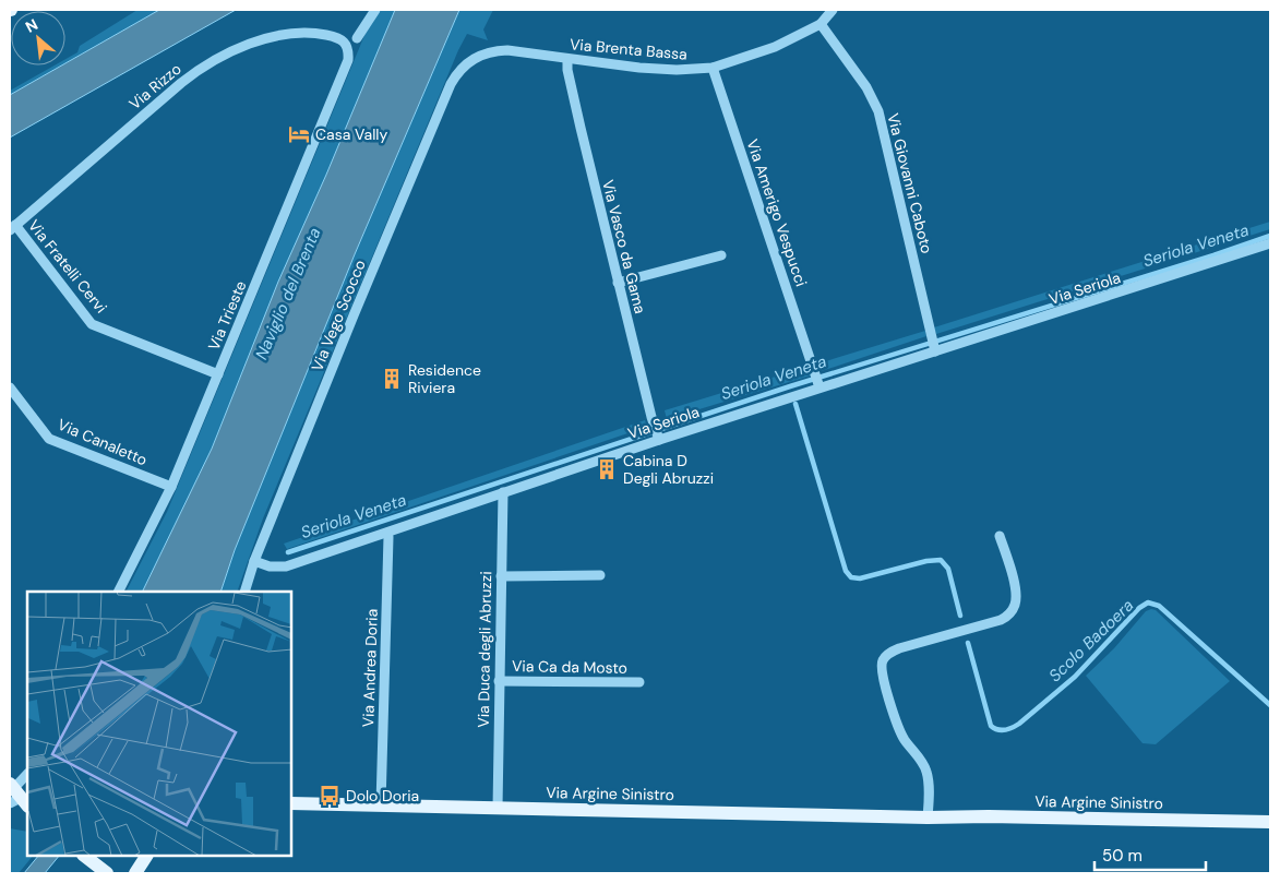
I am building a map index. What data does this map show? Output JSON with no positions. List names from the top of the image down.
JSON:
{
  "streets": {
    "main road": ["Via Argine Sinistro"],
    "street": [
      "Via Brenta Bassa",
      "Via Rizzo",
      "Via Giovanni Caboto",
      "Via Amerigo Vespucci",
      "Via Vasco da Gama",
      "Via Fratelli Cervi",
      "Via Seriola",
      "Via Trieste",
      "Via Vego Scocco",
      "Via Canaletto",
      "Via Duca degli Abruzzi",
      "Via Ca da Mosto",
      "Via Andrea Doria"
    ]
  },
  "crossings": [
    ["Via Brenta Bassa", "Via Giovanni Caboto"],
    ["Via Brenta Bassa", "Via Amerigo Vespucci"],
    ["Via Brenta Bassa", "Via Vasco da Gama"],
    ["Via Brenta Bassa", "Via Vego Scocco"],
    ["Via Rizzo", "Via Fratelli Cervi"],
    ["Via Rizzo", "Via Trieste"],
    ["Via Giovanni Caboto", "Via Seriola"],
    ["Via Amerigo Vespucci", "Via Seriola"],
    ["Via Vasco da Gama", "Via Seriola"],
    ["Via Fratelli Cervi", "Via Trieste"],
    ["Via Seriola", "Via Vego Scocco"],
    ["Via Seriola", "Via Duca degli Abruzzi"],
    ["Via Seriola", "Via Andrea Doria"],
    ["Via Trieste", "Via Canaletto"],
    ["Via Duca degli Abruzzi", "Via Ca da Mosto"],
    ["Via Duca degli Abruzzi", "Via Argine Sinistro"],
    ["Via Andrea Doria", "Via Argine Sinistro"]
  ],
  "water": ["Seriola Veneta", "Naviglio del Brenta", "Scolo Badoera"],
  "places": {
    "hotel": ["Casa Vally"],
    "building": ["Residence Riviera", "Cabina D Degli Abruzzi"],
    "bus stop": ["Dolo Doria"]
  },
  "scale_bar": "50 m",
  "north": "top left"
}
